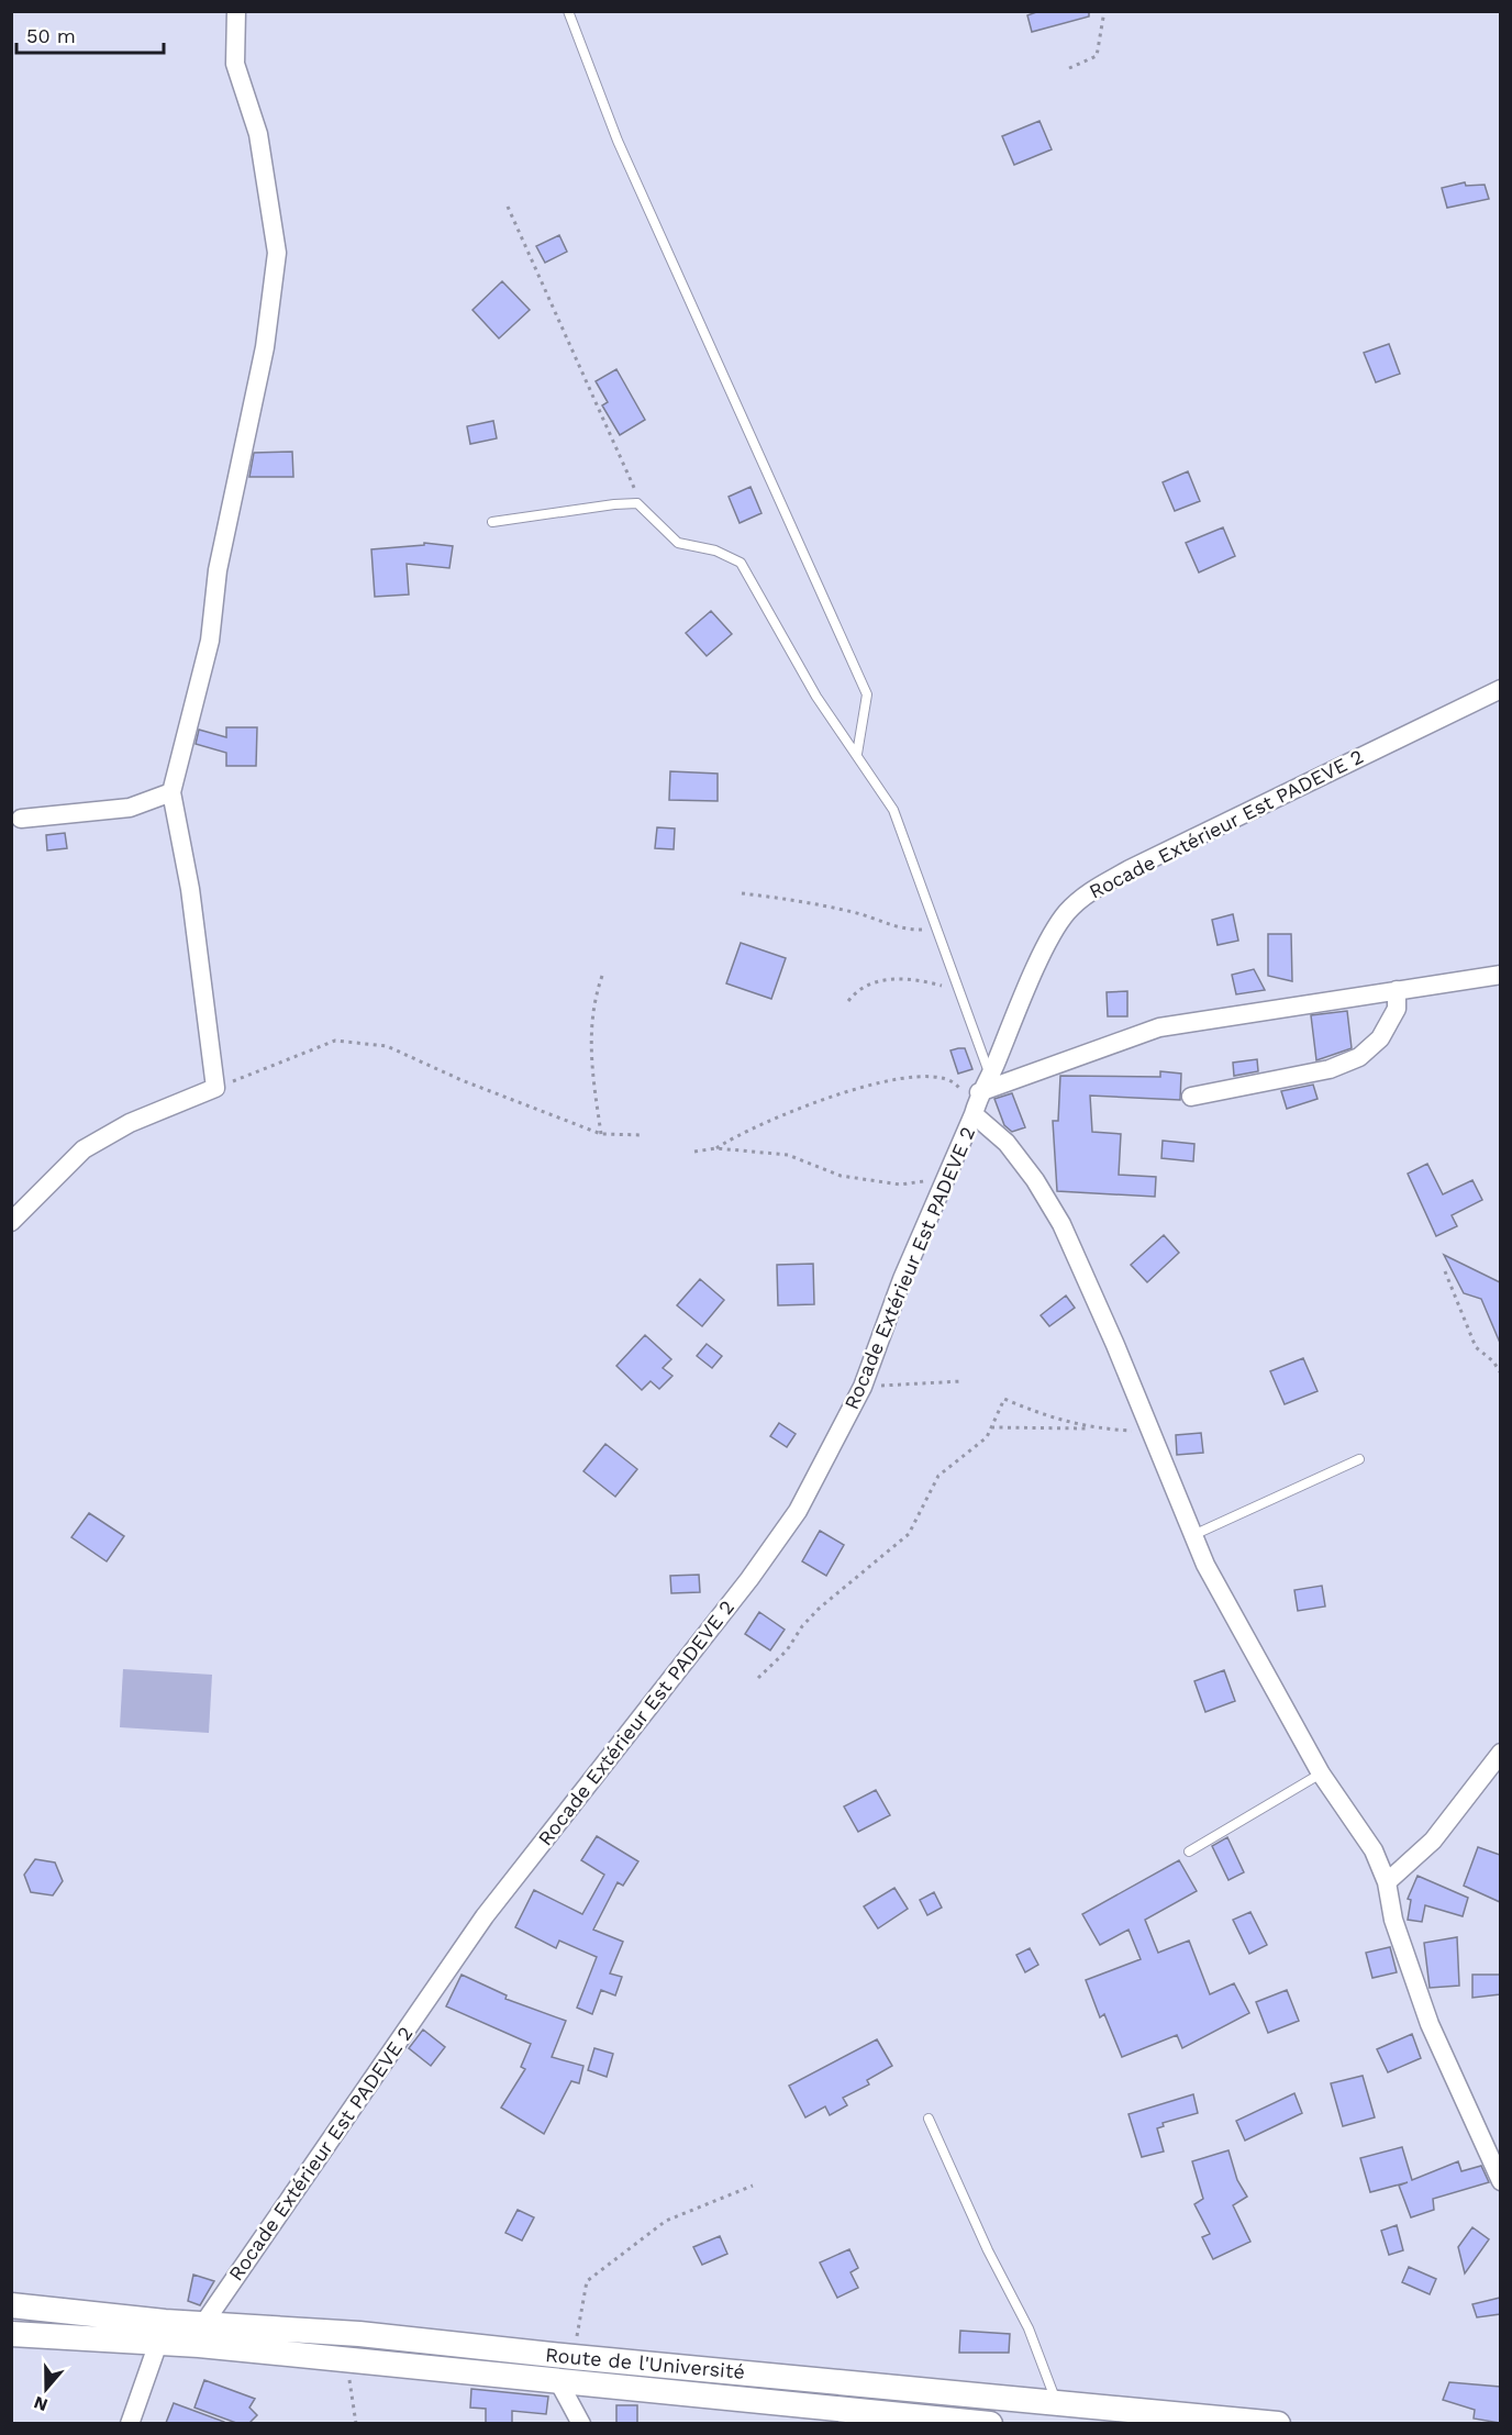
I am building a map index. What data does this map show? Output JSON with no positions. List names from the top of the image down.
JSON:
{
  "streets": {
    "main road": ["Route de l'Université"],
    "street": ["Rocade Extérieur Est PADEVE 2"]
  },
  "crossings": [
    ["Rocade Extérieur Est PADEVE 2", "Route de l'Université"]
  ],
  "scale_bar": "50 m",
  "north": "bottom"
}
